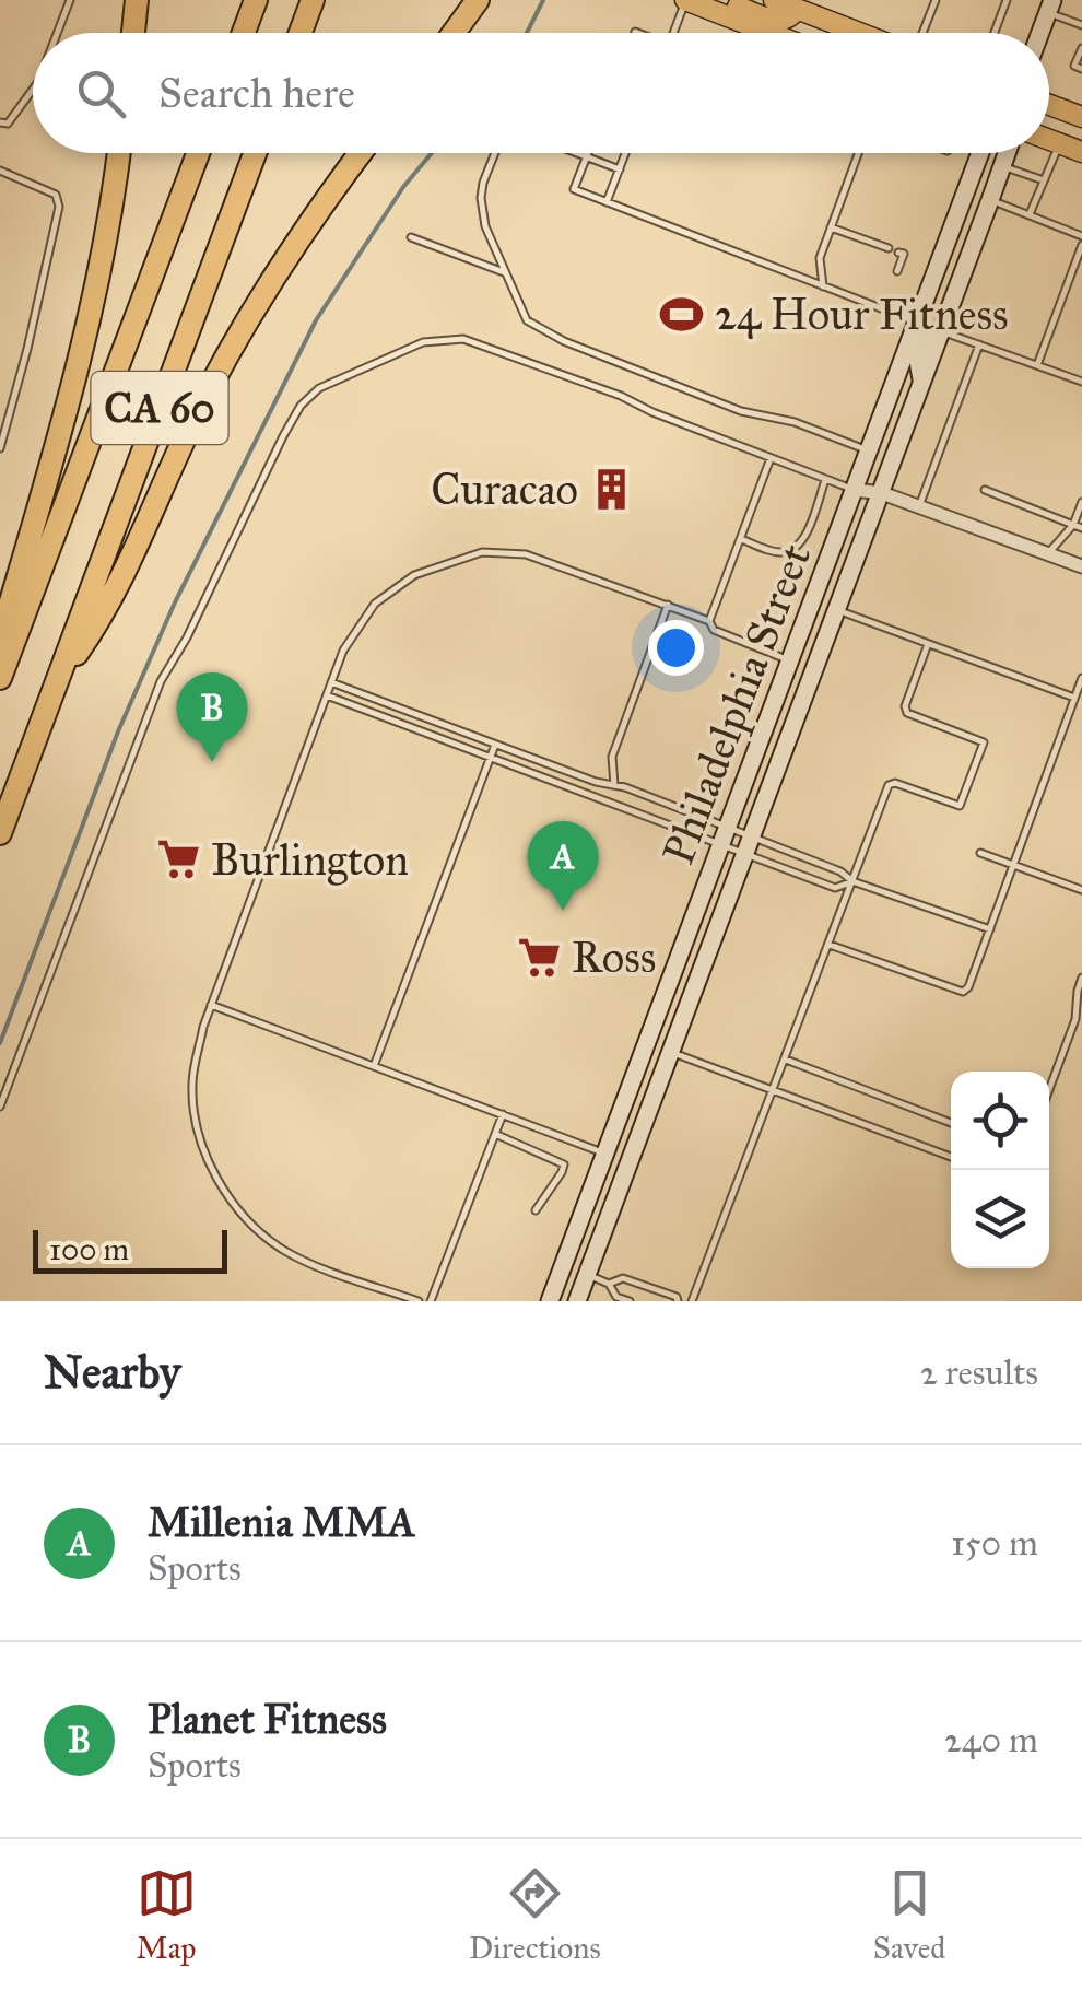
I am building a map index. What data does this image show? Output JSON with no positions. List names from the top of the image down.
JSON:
{
  "streets": {
    "highway": ["CA 60"],
    "main road": ["Philadelphia Street"]
  },
  "places": {
    "sports": ["24 Hour Fitness"],
    "building": ["Curacao"],
    "supermarket": ["Burlington", "Ross"]
  },
  "scale_bar": "100 m",
  "page": {
    "search": "Search here",
    "pins": ["B", "A"],
    "scale": "100 m",
    "heading": ["Nearby", "2 results"],
    "list": [
      {
        "mark": "A",
        "name": "Millenia MMA",
        "note": "Sports",
        "value": "150 m"
      },
      {
        "mark": "B",
        "name": "Planet Fitness",
        "note": "Sports",
        "value": "240 m"
      }
    ],
    "nav": ["Map", "Directions", "Saved"]
  }
}
